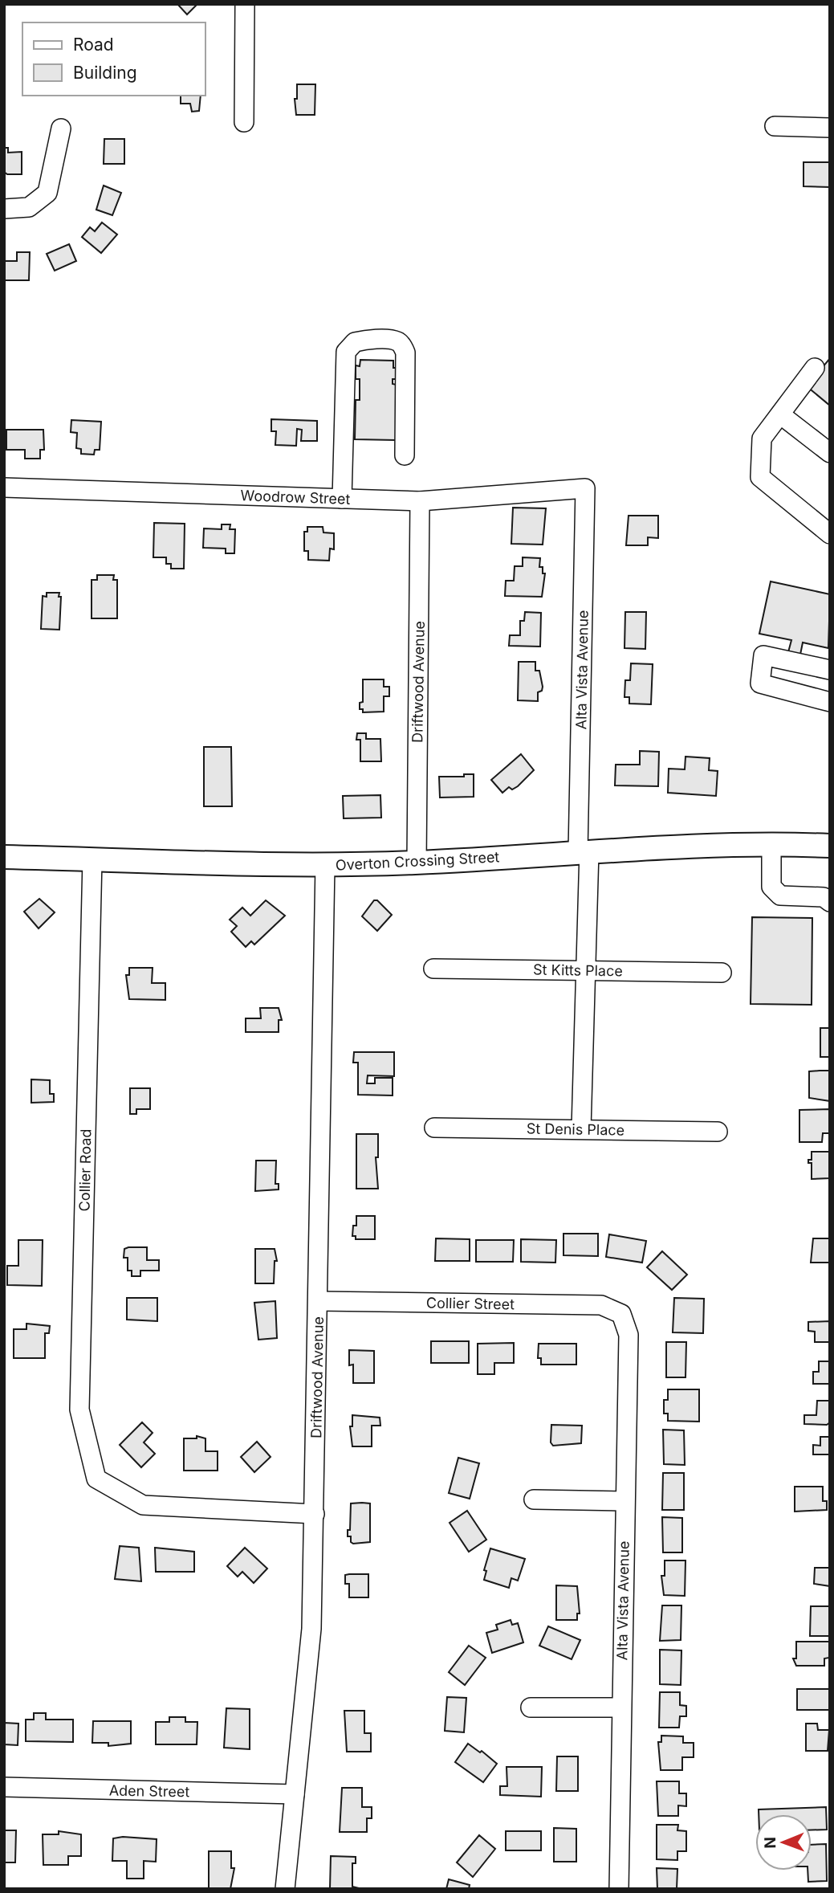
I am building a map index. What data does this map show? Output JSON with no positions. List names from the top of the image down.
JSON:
{
  "streets": {
    "main road": ["Overton Crossing Street"],
    "street": [
      "Woodrow Street",
      "Alta Vista Avenue",
      "Driftwood Avenue",
      "St Kitts Place",
      "St Denis Place",
      "Collier Road",
      "Collier Street",
      "Aden Street"
    ]
  },
  "crossings": [
    ["Woodrow Street", "Alta Vista Avenue"],
    ["Woodrow Street", "Driftwood Avenue"],
    ["Alta Vista Avenue", "Overton Crossing Street"],
    ["Alta Vista Avenue", "St Kitts Place"],
    ["Alta Vista Avenue", "St Denis Place"],
    ["Alta Vista Avenue", "Collier Street"],
    ["Driftwood Avenue", "Overton Crossing Street"],
    ["Driftwood Avenue", "Collier Road"],
    ["Driftwood Avenue", "Collier Street"],
    ["Driftwood Avenue", "Aden Street"],
    ["Overton Crossing Street", "Collier Road"]
  ],
  "legend": ["Road", "Building"],
  "north": "left"
}
